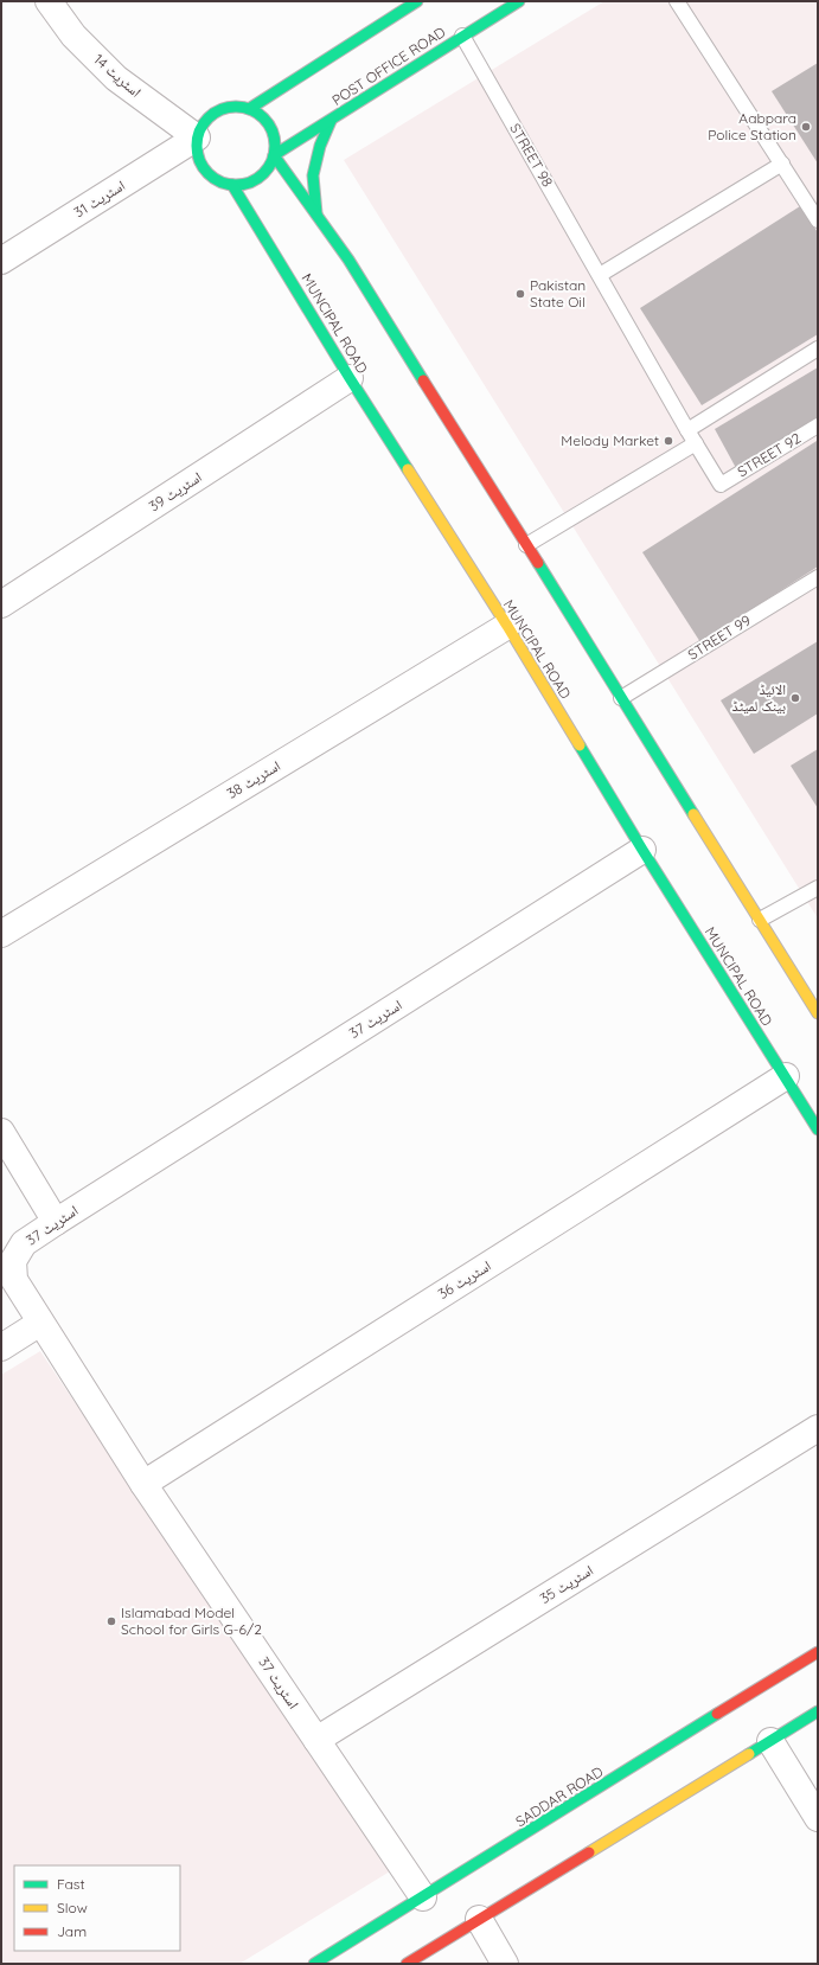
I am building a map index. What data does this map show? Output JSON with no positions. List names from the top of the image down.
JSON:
{
  "streets": {
    "street": [
      "POST OFFICE ROAD",
      "اسٹریٹ 14",
      "اسٹریٹ 31",
      "MUNCIPAL ROAD",
      "اسٹریٹ 39",
      "اسٹریٹ 38",
      "اسٹریٹ 37",
      "اسٹریٹ 36",
      "اسٹریٹ 35",
      "SADDAR ROAD"
    ],
    "lane": ["STREET 98", "STREET 92", "STREET 99"]
  },
  "crossings": [
    ["POST OFFICE ROAD", "اسٹریٹ 14"],
    ["POST OFFICE ROAD", "STREET 98"],
    ["POST OFFICE ROAD", "اسٹریٹ 31"],
    ["POST OFFICE ROAD", "MUNCIPAL ROAD"],
    ["اسٹریٹ 14", "اسٹریٹ 31"],
    ["اسٹریٹ 14", "MUNCIPAL ROAD"],
    ["STREET 98", "STREET 92"],
    ["اسٹریٹ 31", "MUNCIPAL ROAD"],
    ["MUNCIPAL ROAD", "اسٹریٹ 39"],
    ["MUNCIPAL ROAD", "اسٹریٹ 38"],
    ["MUNCIPAL ROAD", "اسٹریٹ 37"],
    ["MUNCIPAL ROAD", "اسٹریٹ 36"],
    ["اسٹریٹ 37", "اسٹریٹ 36"],
    ["اسٹریٹ 37", "اسٹریٹ 35"],
    ["اسٹریٹ 37", "SADDAR ROAD"]
  ],
  "places": [
    "Aabpara Police Station",
    "Pakistan State Oil",
    "Melody Market",
    "الائیڈ بینک لمیٹڈ",
    "Islamabad Model School for Girls G-6/2"
  ],
  "legend": ["Fast", "Slow", "Jam"]
}
